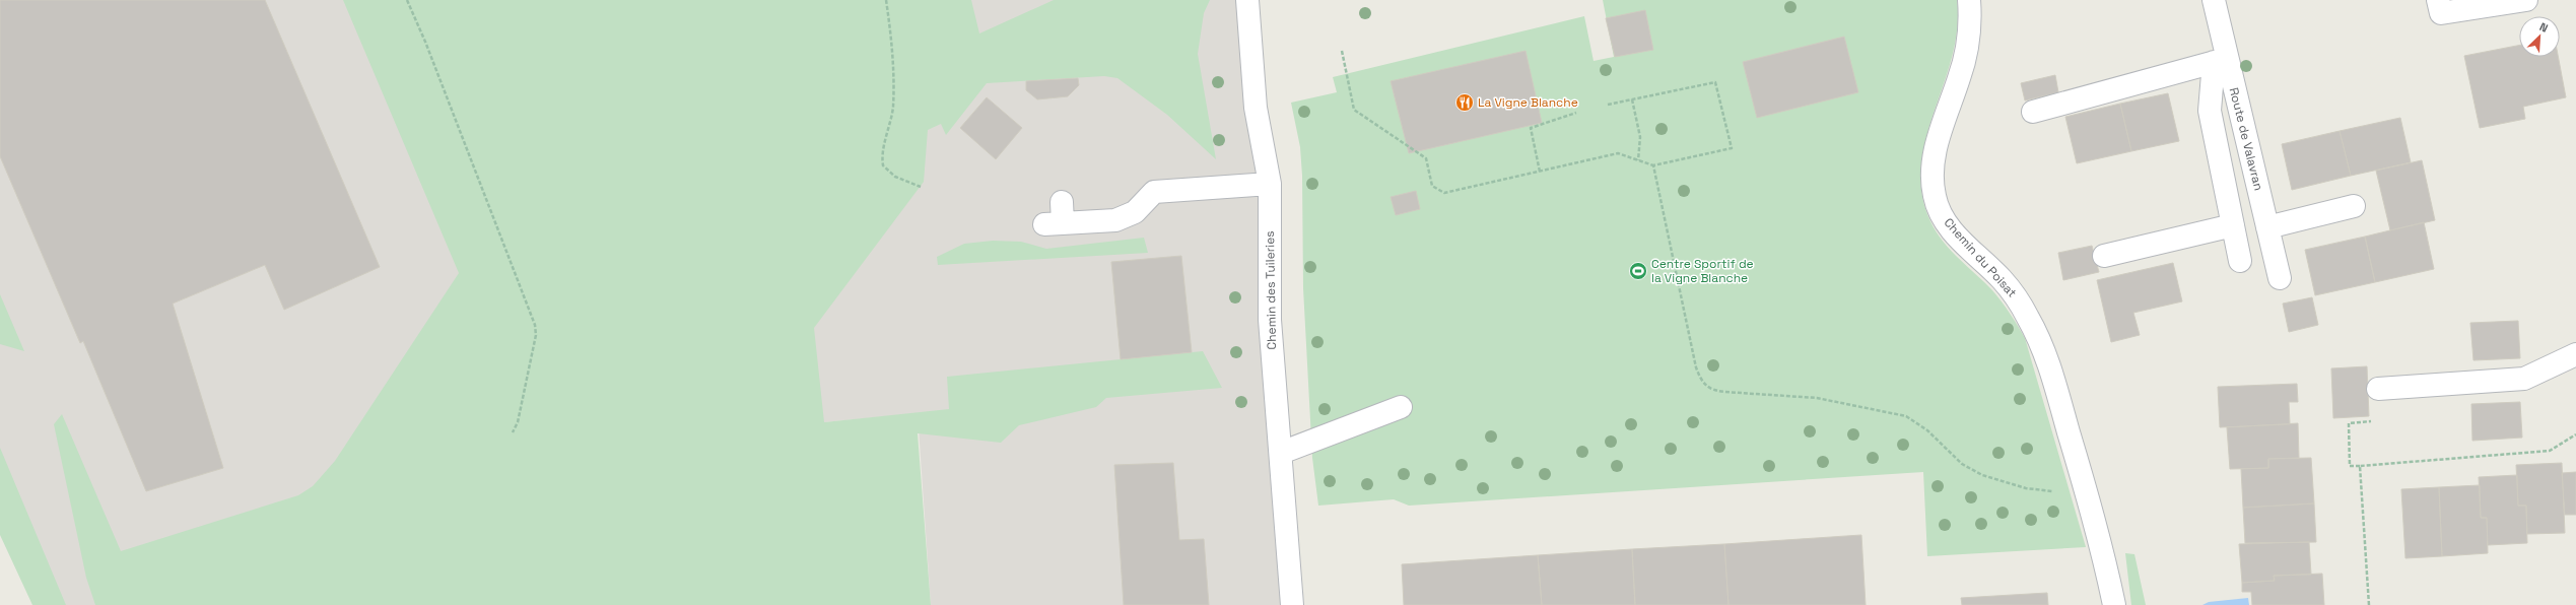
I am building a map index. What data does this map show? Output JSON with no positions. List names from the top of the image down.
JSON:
{
  "streets": {
    "street": ["Route de Valavran", "Chemin du Poisat", "Chemin des Tuileries"]
  },
  "places": {
    "restaurant": ["La Vigne Blanche"],
    "sports": ["Centre Sportif de la Vigne Blanche"]
  },
  "north": "top right"
}
